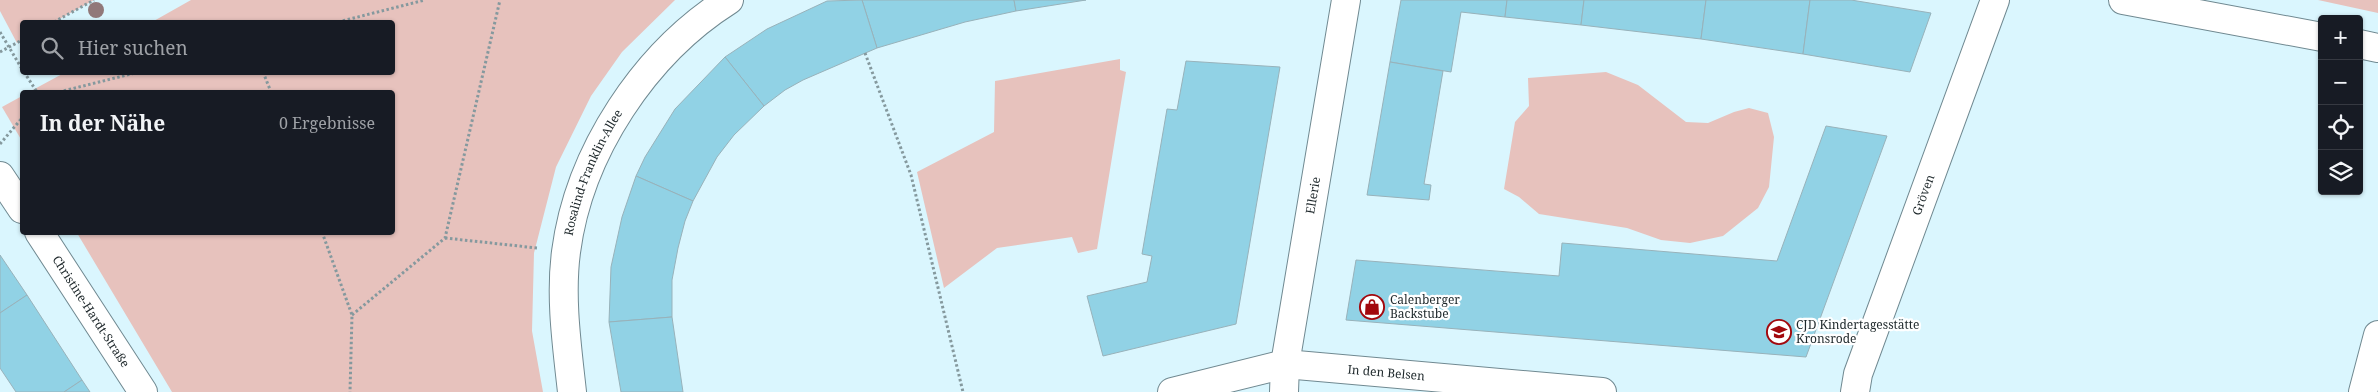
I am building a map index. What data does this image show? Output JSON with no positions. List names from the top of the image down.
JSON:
{
  "streets": {
    "street": [
      "Rosalind-Franklin-Allee",
      "Ellerie",
      "Gröven",
      "Christine-Hardt-Straße",
      "In den Belsen"
    ]
  },
  "crossings": [
    ["Ellerie", "In den Belsen"]
  ],
  "places": {
    "shop": ["Calenberger Backstube"],
    "school or university": ["CJD Kindertagesstätte Kronsrode"]
  },
  "page": {
    "map_buttons": ["+", "−"],
    "search": "Hier suchen",
    "heading": ["In der Nähe", "0 Ergebnisse"]
  }
}
